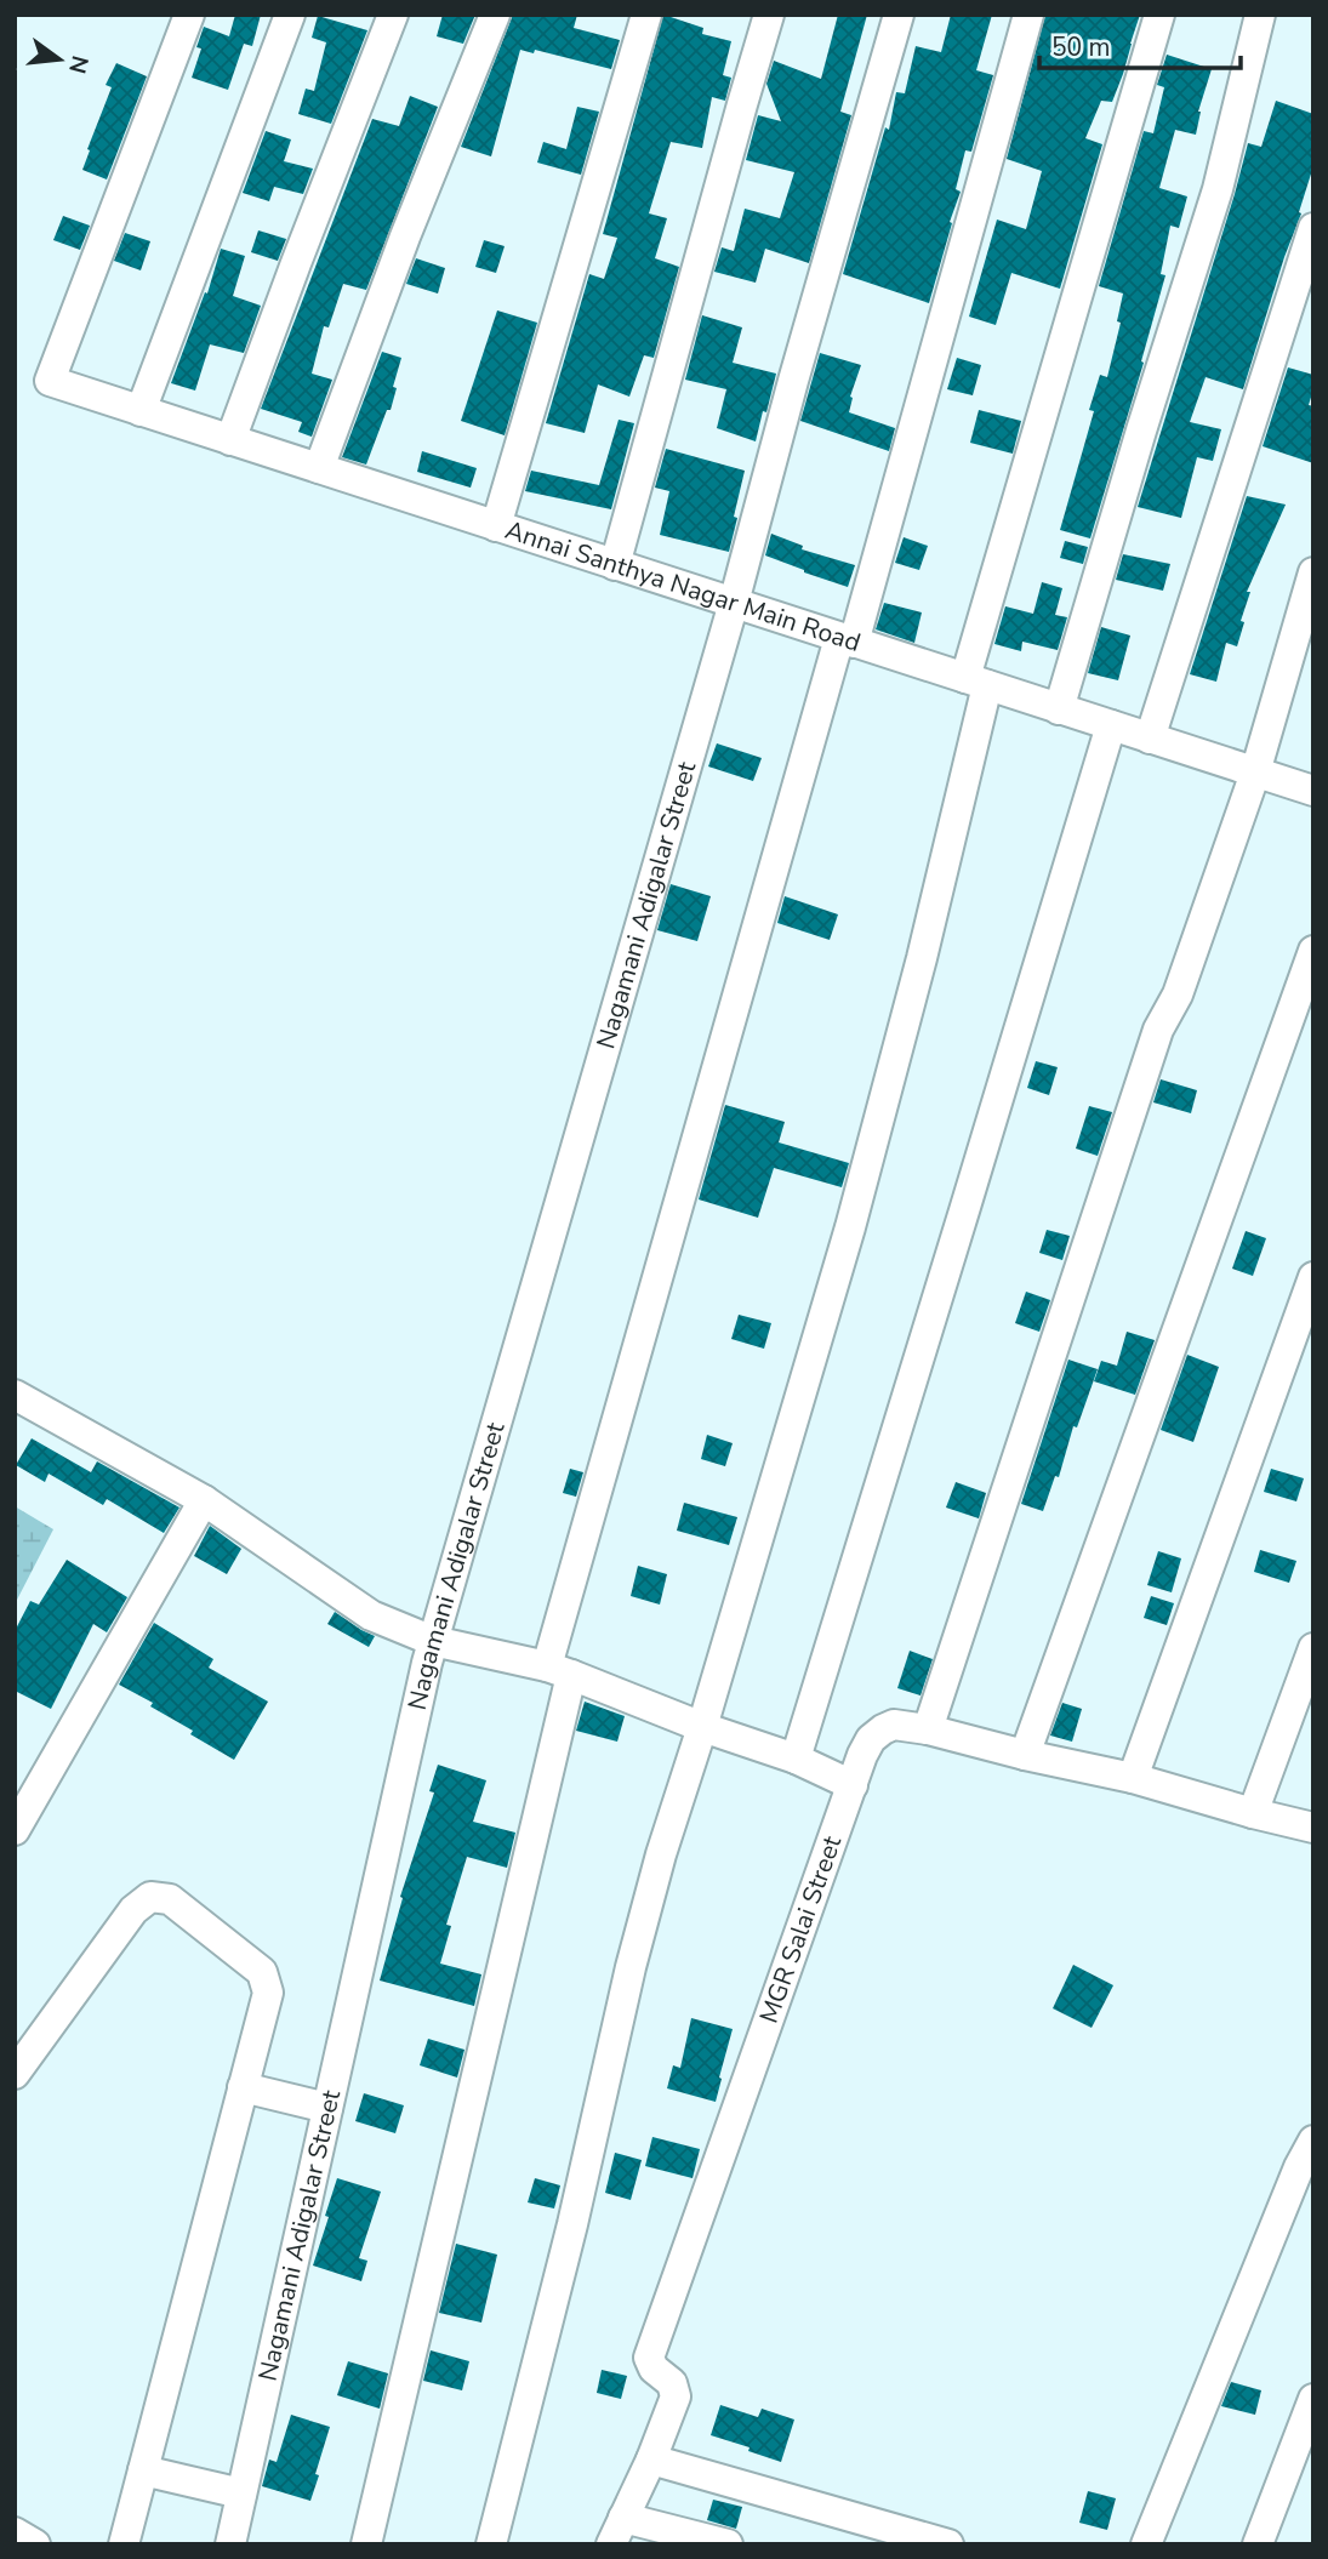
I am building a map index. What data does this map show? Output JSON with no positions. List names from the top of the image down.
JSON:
{
  "streets": {
    "street": ["Annai Santhya Nagar Main Road", "Nagamani Adigalar Street", "MGR Salai Street"]
  },
  "crossings": [
    ["Annai Santhya Nagar Main Road", "Nagamani Adigalar Street"]
  ],
  "scale_bar": "50 m",
  "north": "right"
}
